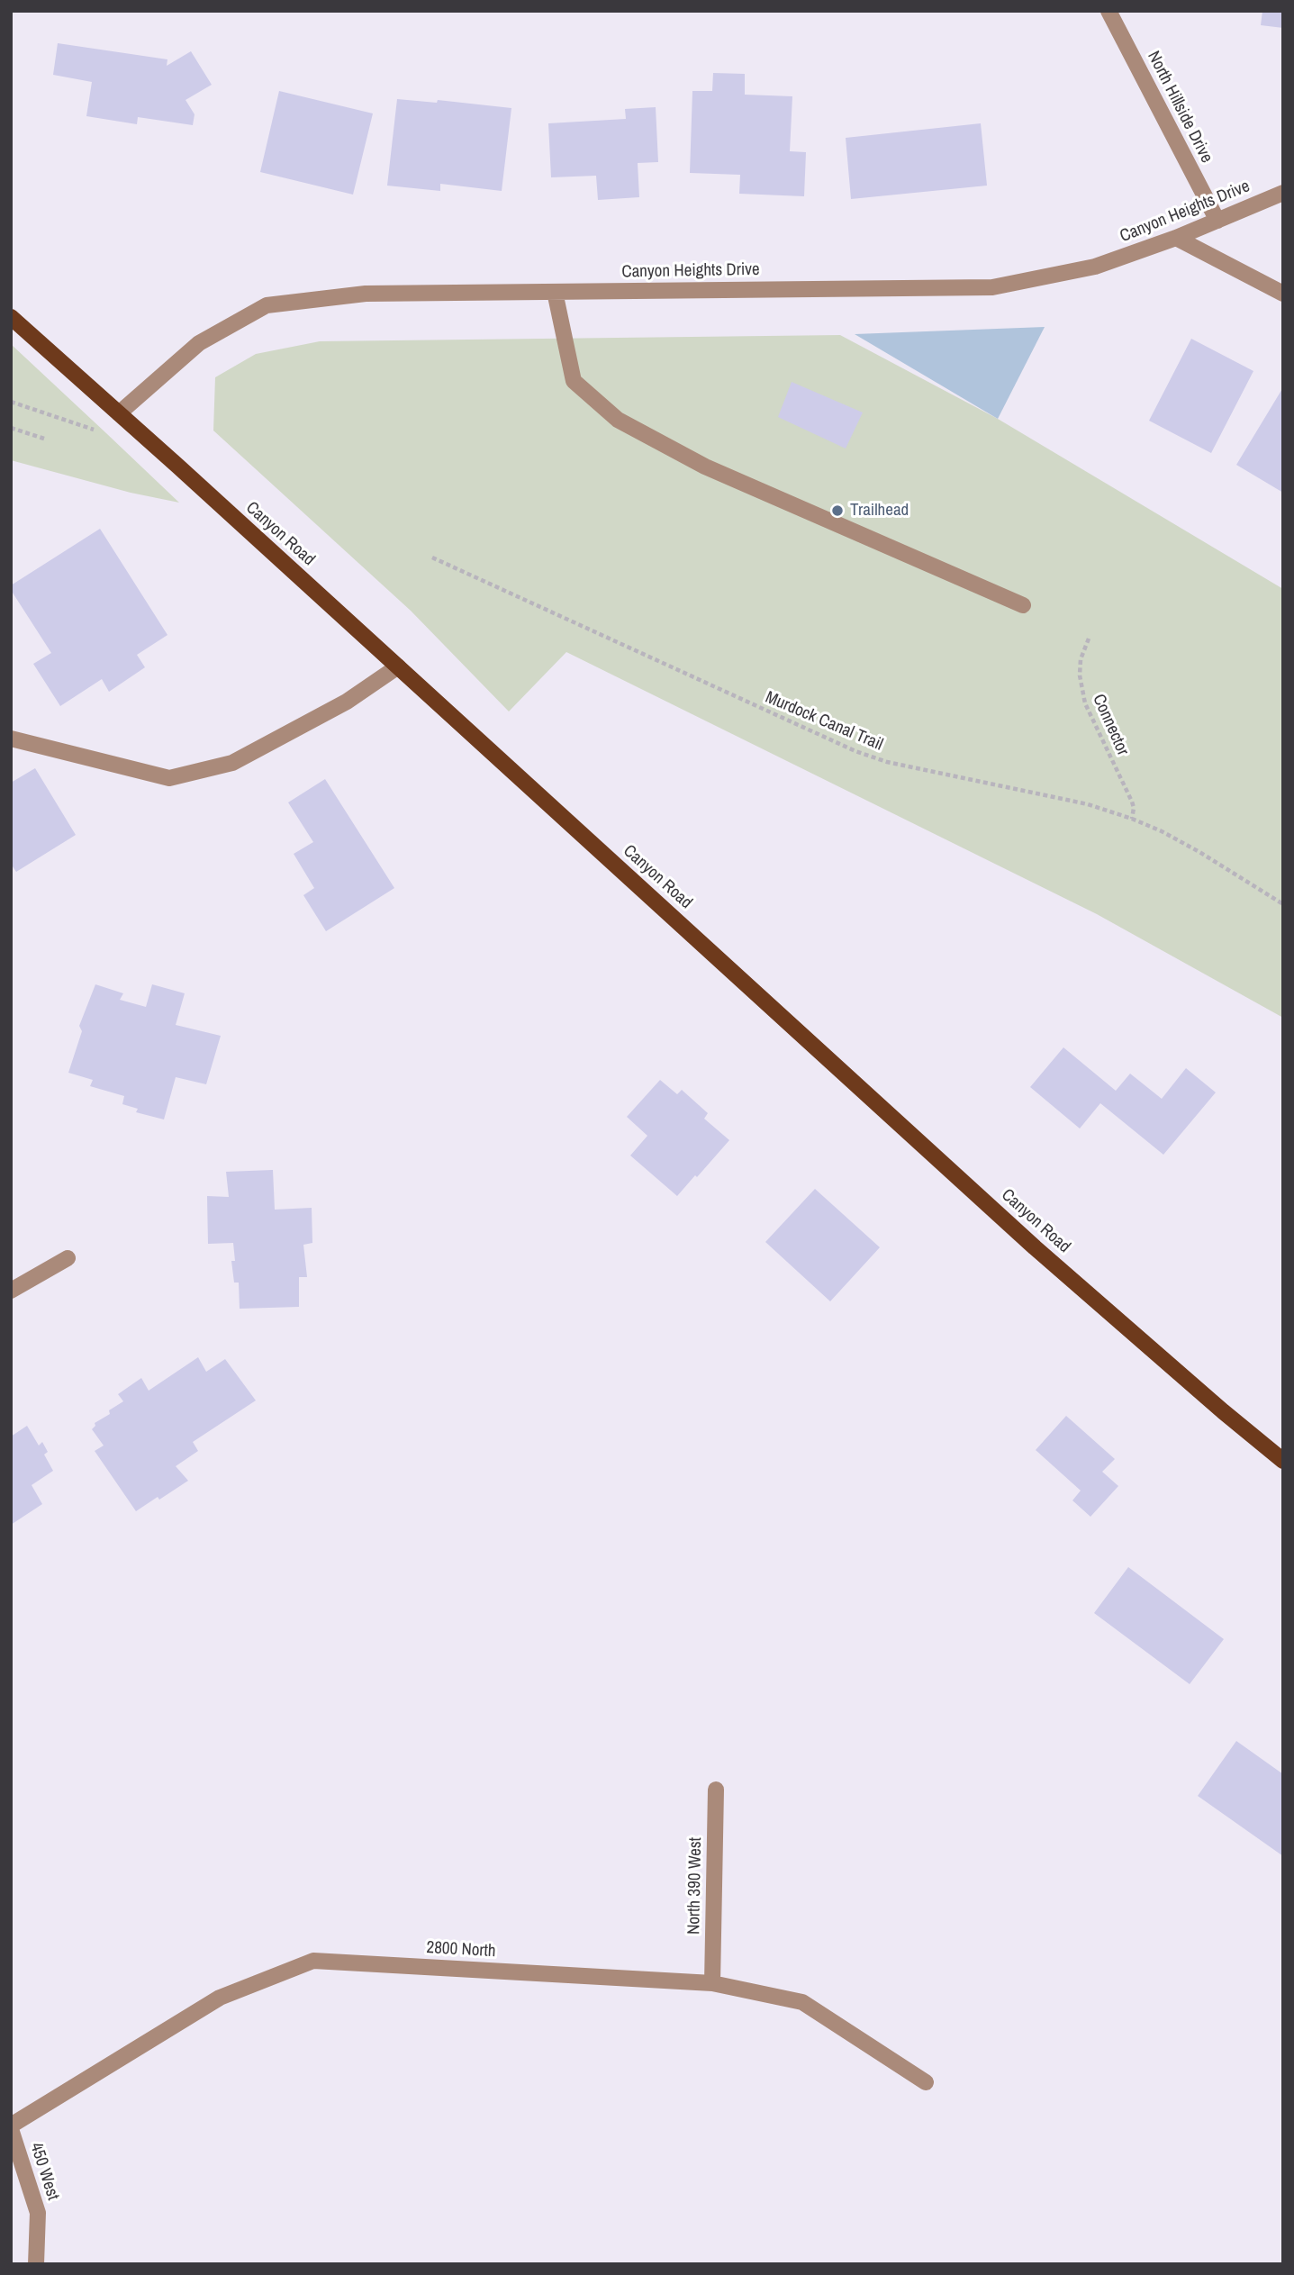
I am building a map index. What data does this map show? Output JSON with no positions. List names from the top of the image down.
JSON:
{
  "streets": {
    "main road": ["Canyon Road"],
    "street": [
      "North Hillside Drive",
      "Canyon Heights Drive",
      "North 390 West",
      "2800 North",
      "450 West"
    ],
    "path": ["Murdock Canal Trail", "Connector"]
  },
  "crossings": [
    ["North Hillside Drive", "Canyon Heights Drive"],
    ["Canyon Heights Drive", "Canyon Road"],
    ["Murdock Canal Trail", "Connector"],
    ["North 390 West", "2800 North"],
    ["2800 North", "450 West"]
  ],
  "places": ["Trailhead"]
}
